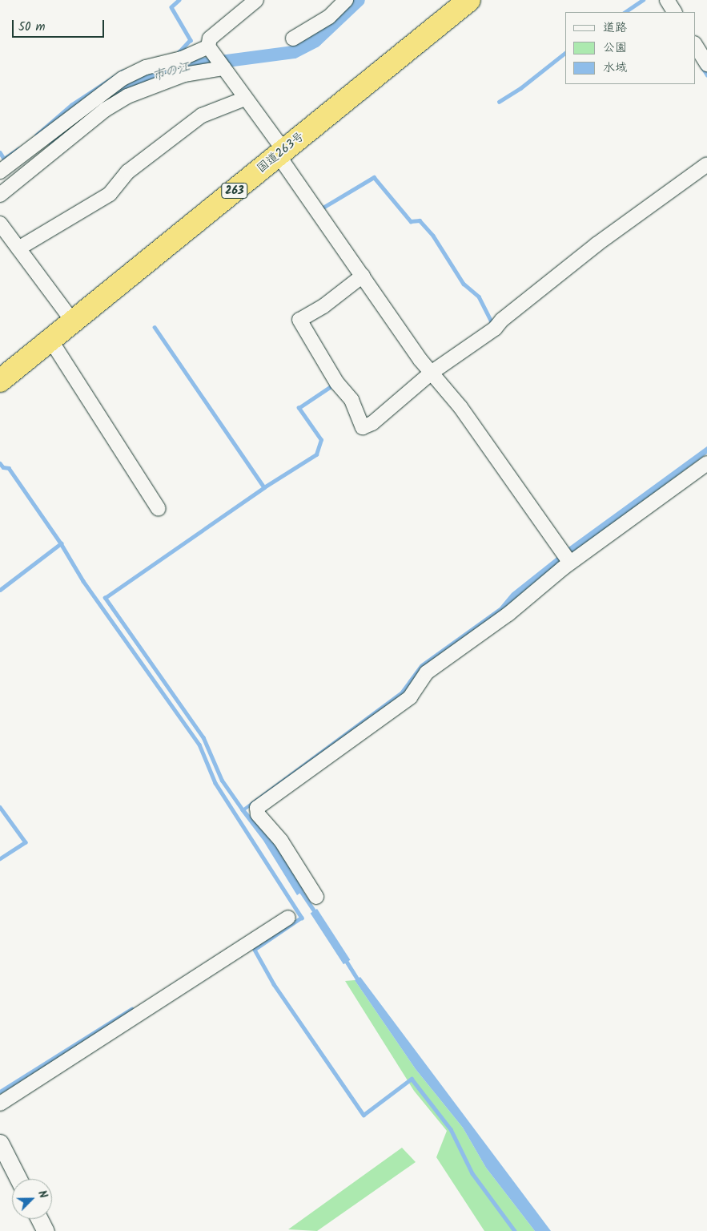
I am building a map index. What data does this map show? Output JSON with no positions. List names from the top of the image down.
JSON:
{
  "streets": {
    "highway": ["国道263号", "263"]
  },
  "water": ["市の江"],
  "legend": ["道路", "公園", "水域"],
  "scale_bar": "50 m",
  "north": "top right"
}
